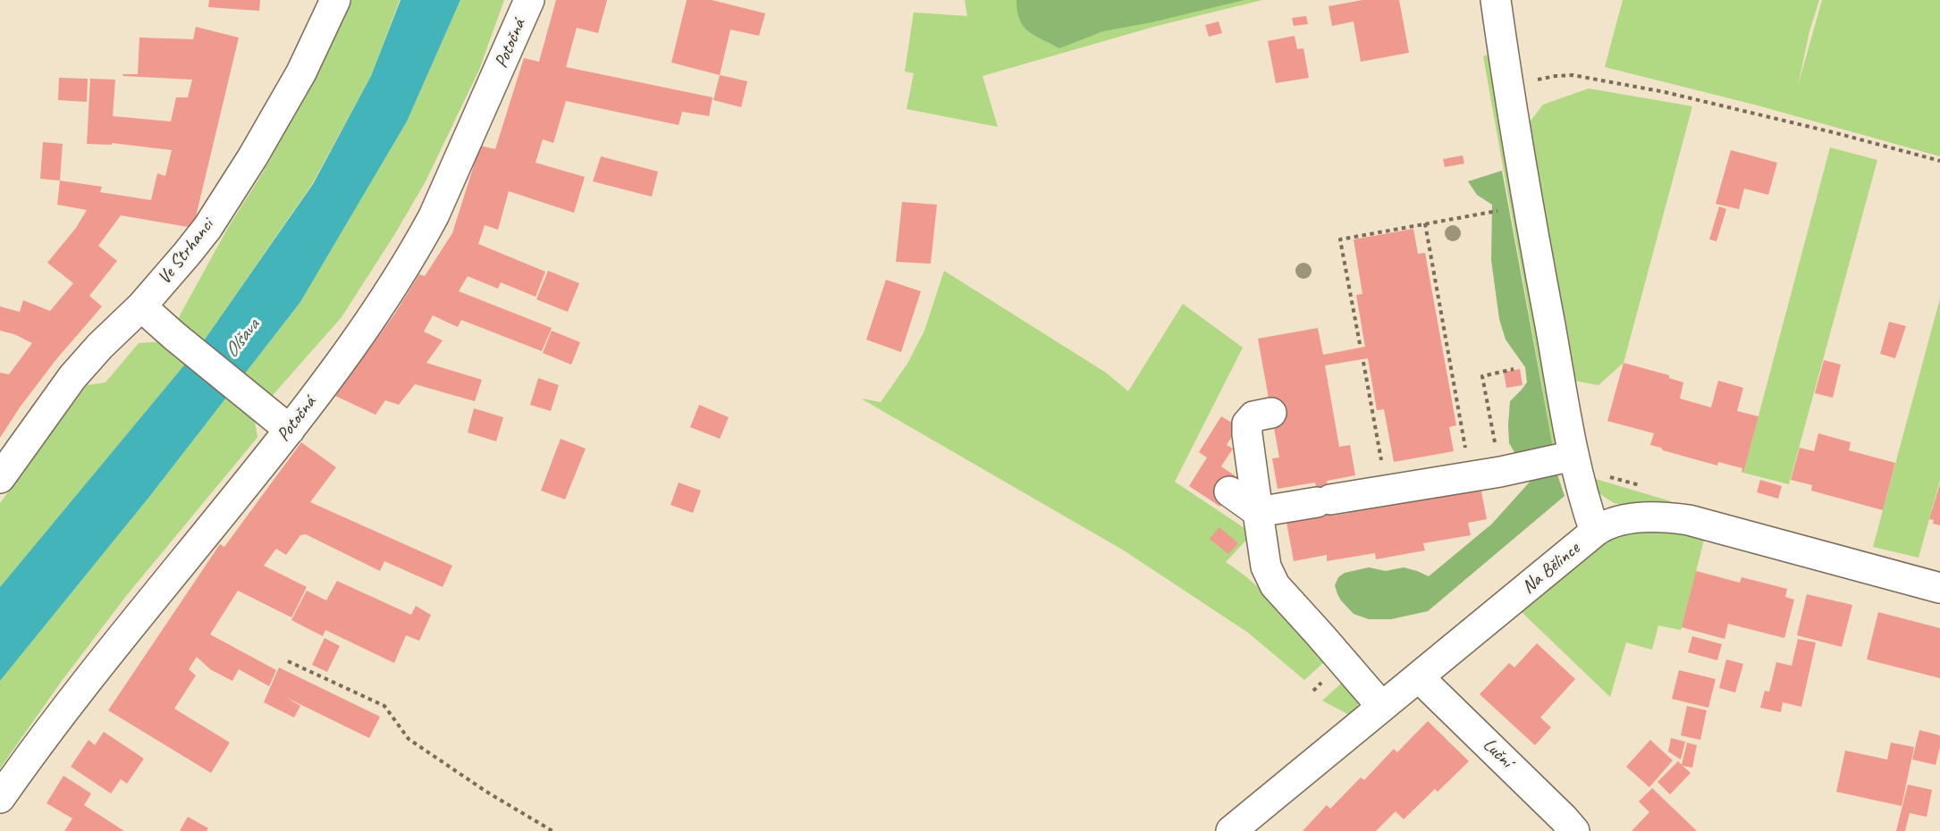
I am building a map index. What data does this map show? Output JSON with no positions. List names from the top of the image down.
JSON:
{
  "streets": {
    "street": [
      "Potočná",
      "Ve Strhanci",
      "Na Bělince",
      "Luční"
    ]
  },
  "crossings": [
    ["Na Bělince", "Luční"]
  ],
  "water": ["Olšava"]
}
